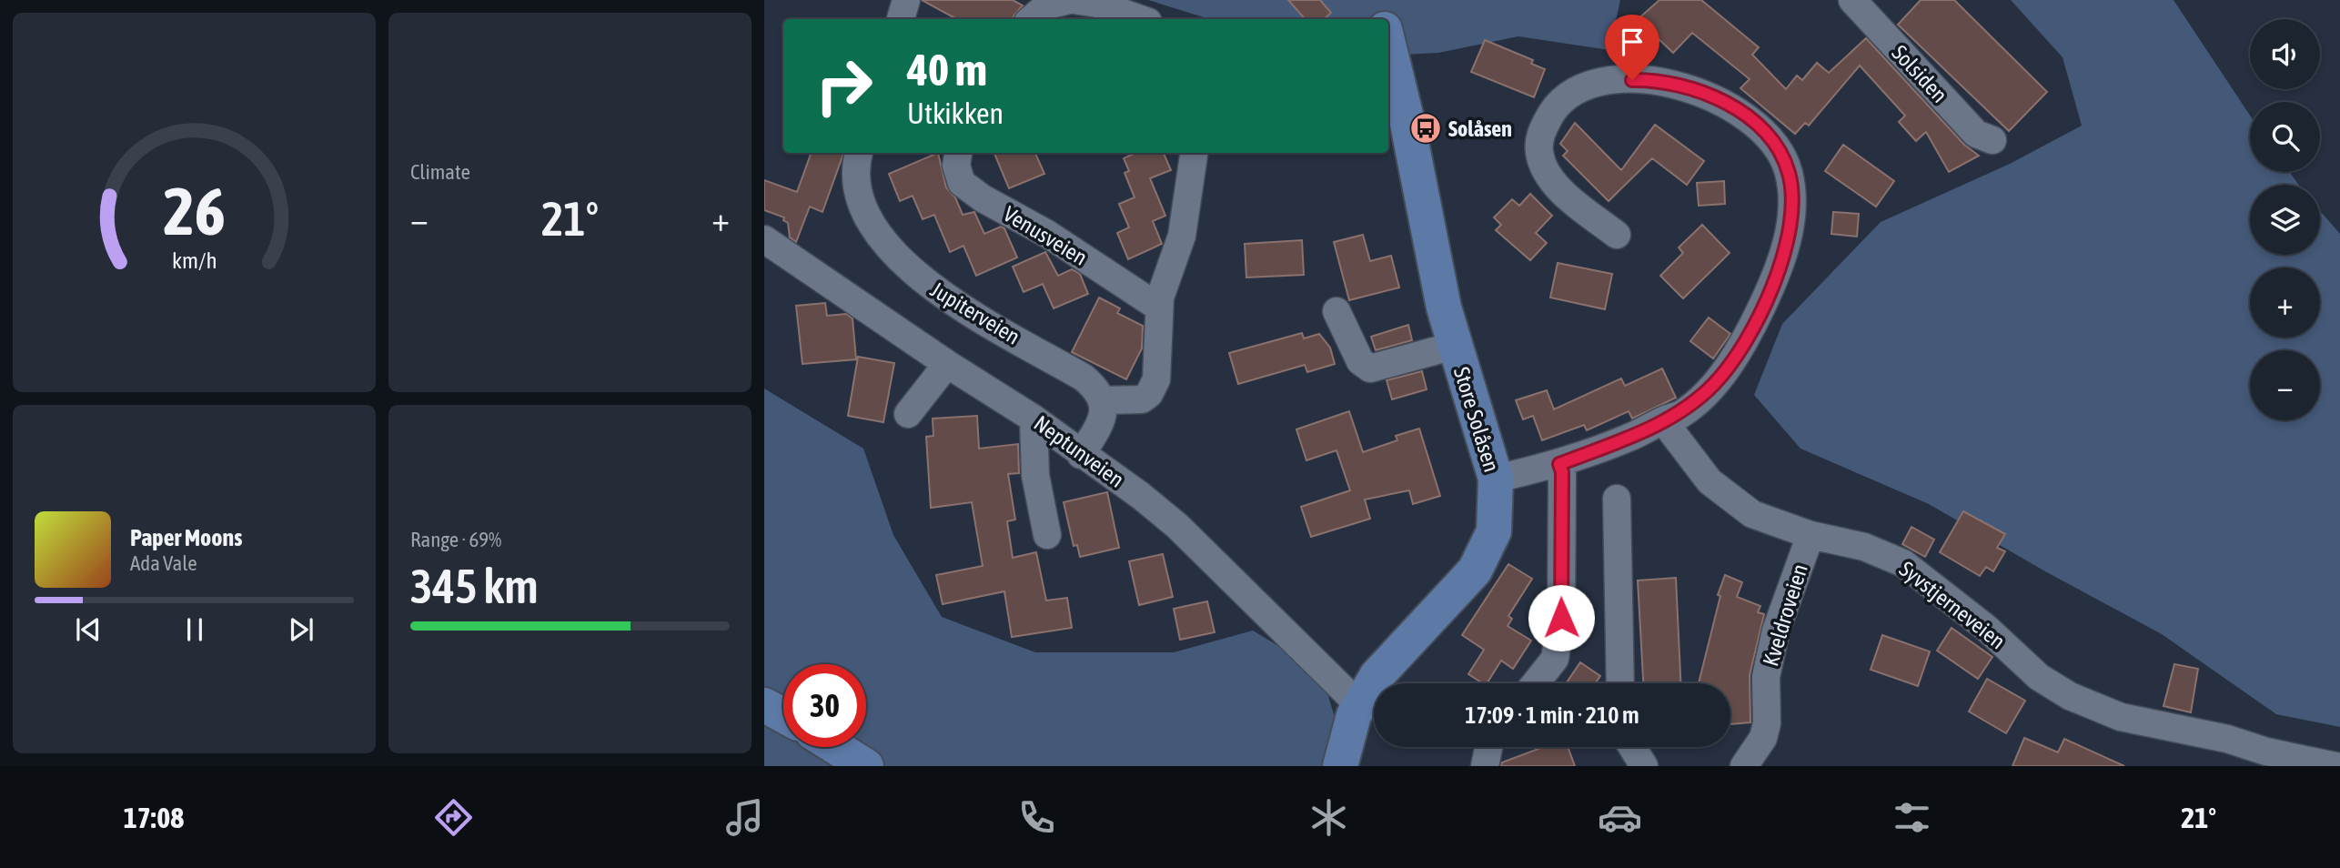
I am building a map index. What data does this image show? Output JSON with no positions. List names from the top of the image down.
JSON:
{
  "streets": {
    "street": [
      "Solsiden",
      "Venusveien",
      "Jupiterveien",
      "Store Solåsen",
      "Neptunveien",
      "Syvstjerneveien",
      "Kveldroveien"
    ]
  },
  "crossings": [
    ["Store Solåsen", "Neptunveien"],
    ["Syvstjerneveien", "Kveldroveien"]
  ],
  "places": {
    "bus stop": ["Solåsen"]
  },
  "page": {
    "tile": [
      "Climate",
      ["Range · 69%", "345 km"]
    ],
    "map_buttons": ["+", "−"],
    "turn": ["40 m", "Utkikken"],
    "heat": ["−", "21°", "+"],
    "song": ["Paper Moons", "Ada Vale"],
    "limit": "30",
    "trip": "17:09 · 1 min · 210 m",
    "tabs": ["17:08", "21°"],
    "gauge": ["26", "km/h"]
  }
}
